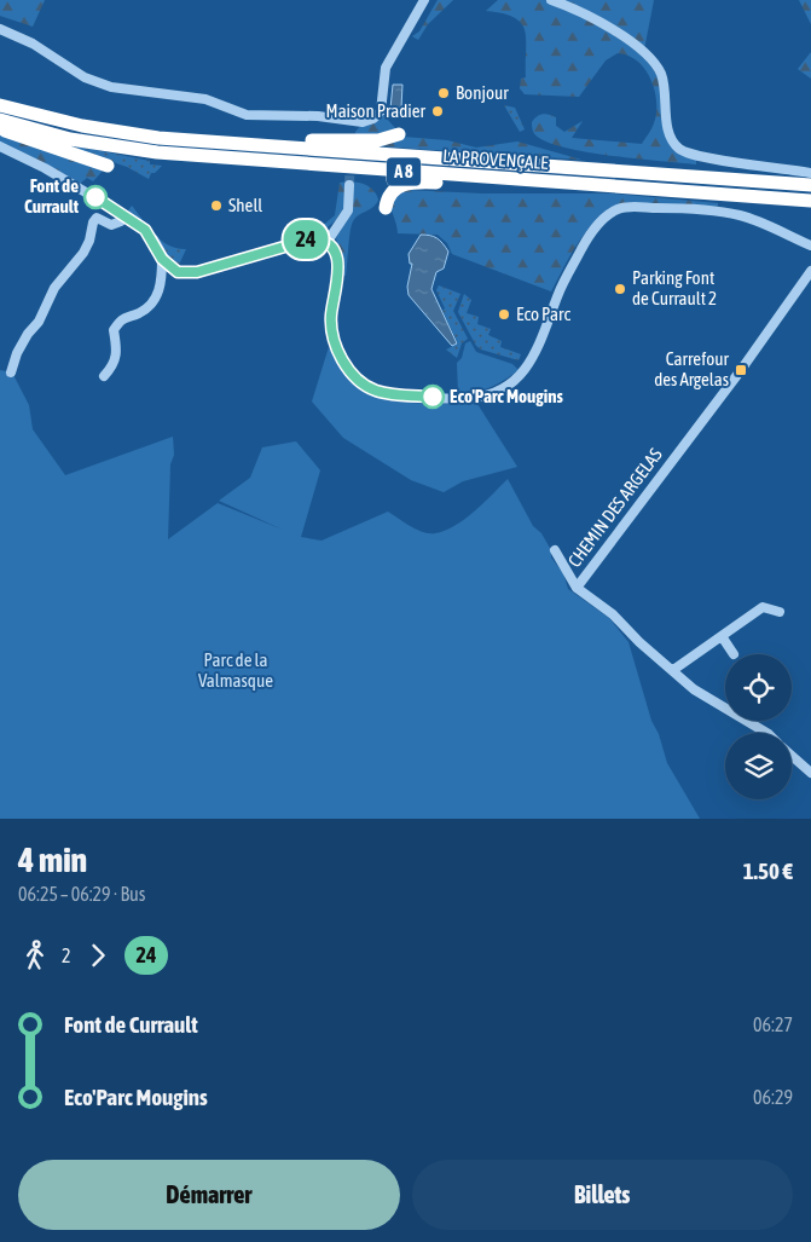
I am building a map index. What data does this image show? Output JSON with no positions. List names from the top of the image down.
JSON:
{
  "streets": {
    "highway": ["LA PROVENÇALE", "A 8"],
    "street": ["CHEMIN DES ARGELAS"]
  },
  "parks": ["Parc de la Valmasque"],
  "places": {
    "other": [
      "Bonjour",
      "Maison Pradier",
      "Font de Currault",
      "Shell",
      "Parking Font de Currault 2",
      "Eco Parc",
      "Eco'Parc Mougins"
    ],
    "transit": ["Carrefour des Argelas"]
  },
  "lines": ["bus line 24"],
  "page": {
    "on_map": "24",
    "heading": ["4 min", "06:25 – 06:29 · Bus", "1.50 €"],
    "legs": ["2", "24"],
    "list": [
      {
        "name": "Font de Currault",
        "value": "06:27"
      },
      {
        "name": "Eco'Parc Mougins",
        "value": "06:29"
      }
    ],
    "buttons": ["Démarrer", "Billets"]
  }
}
